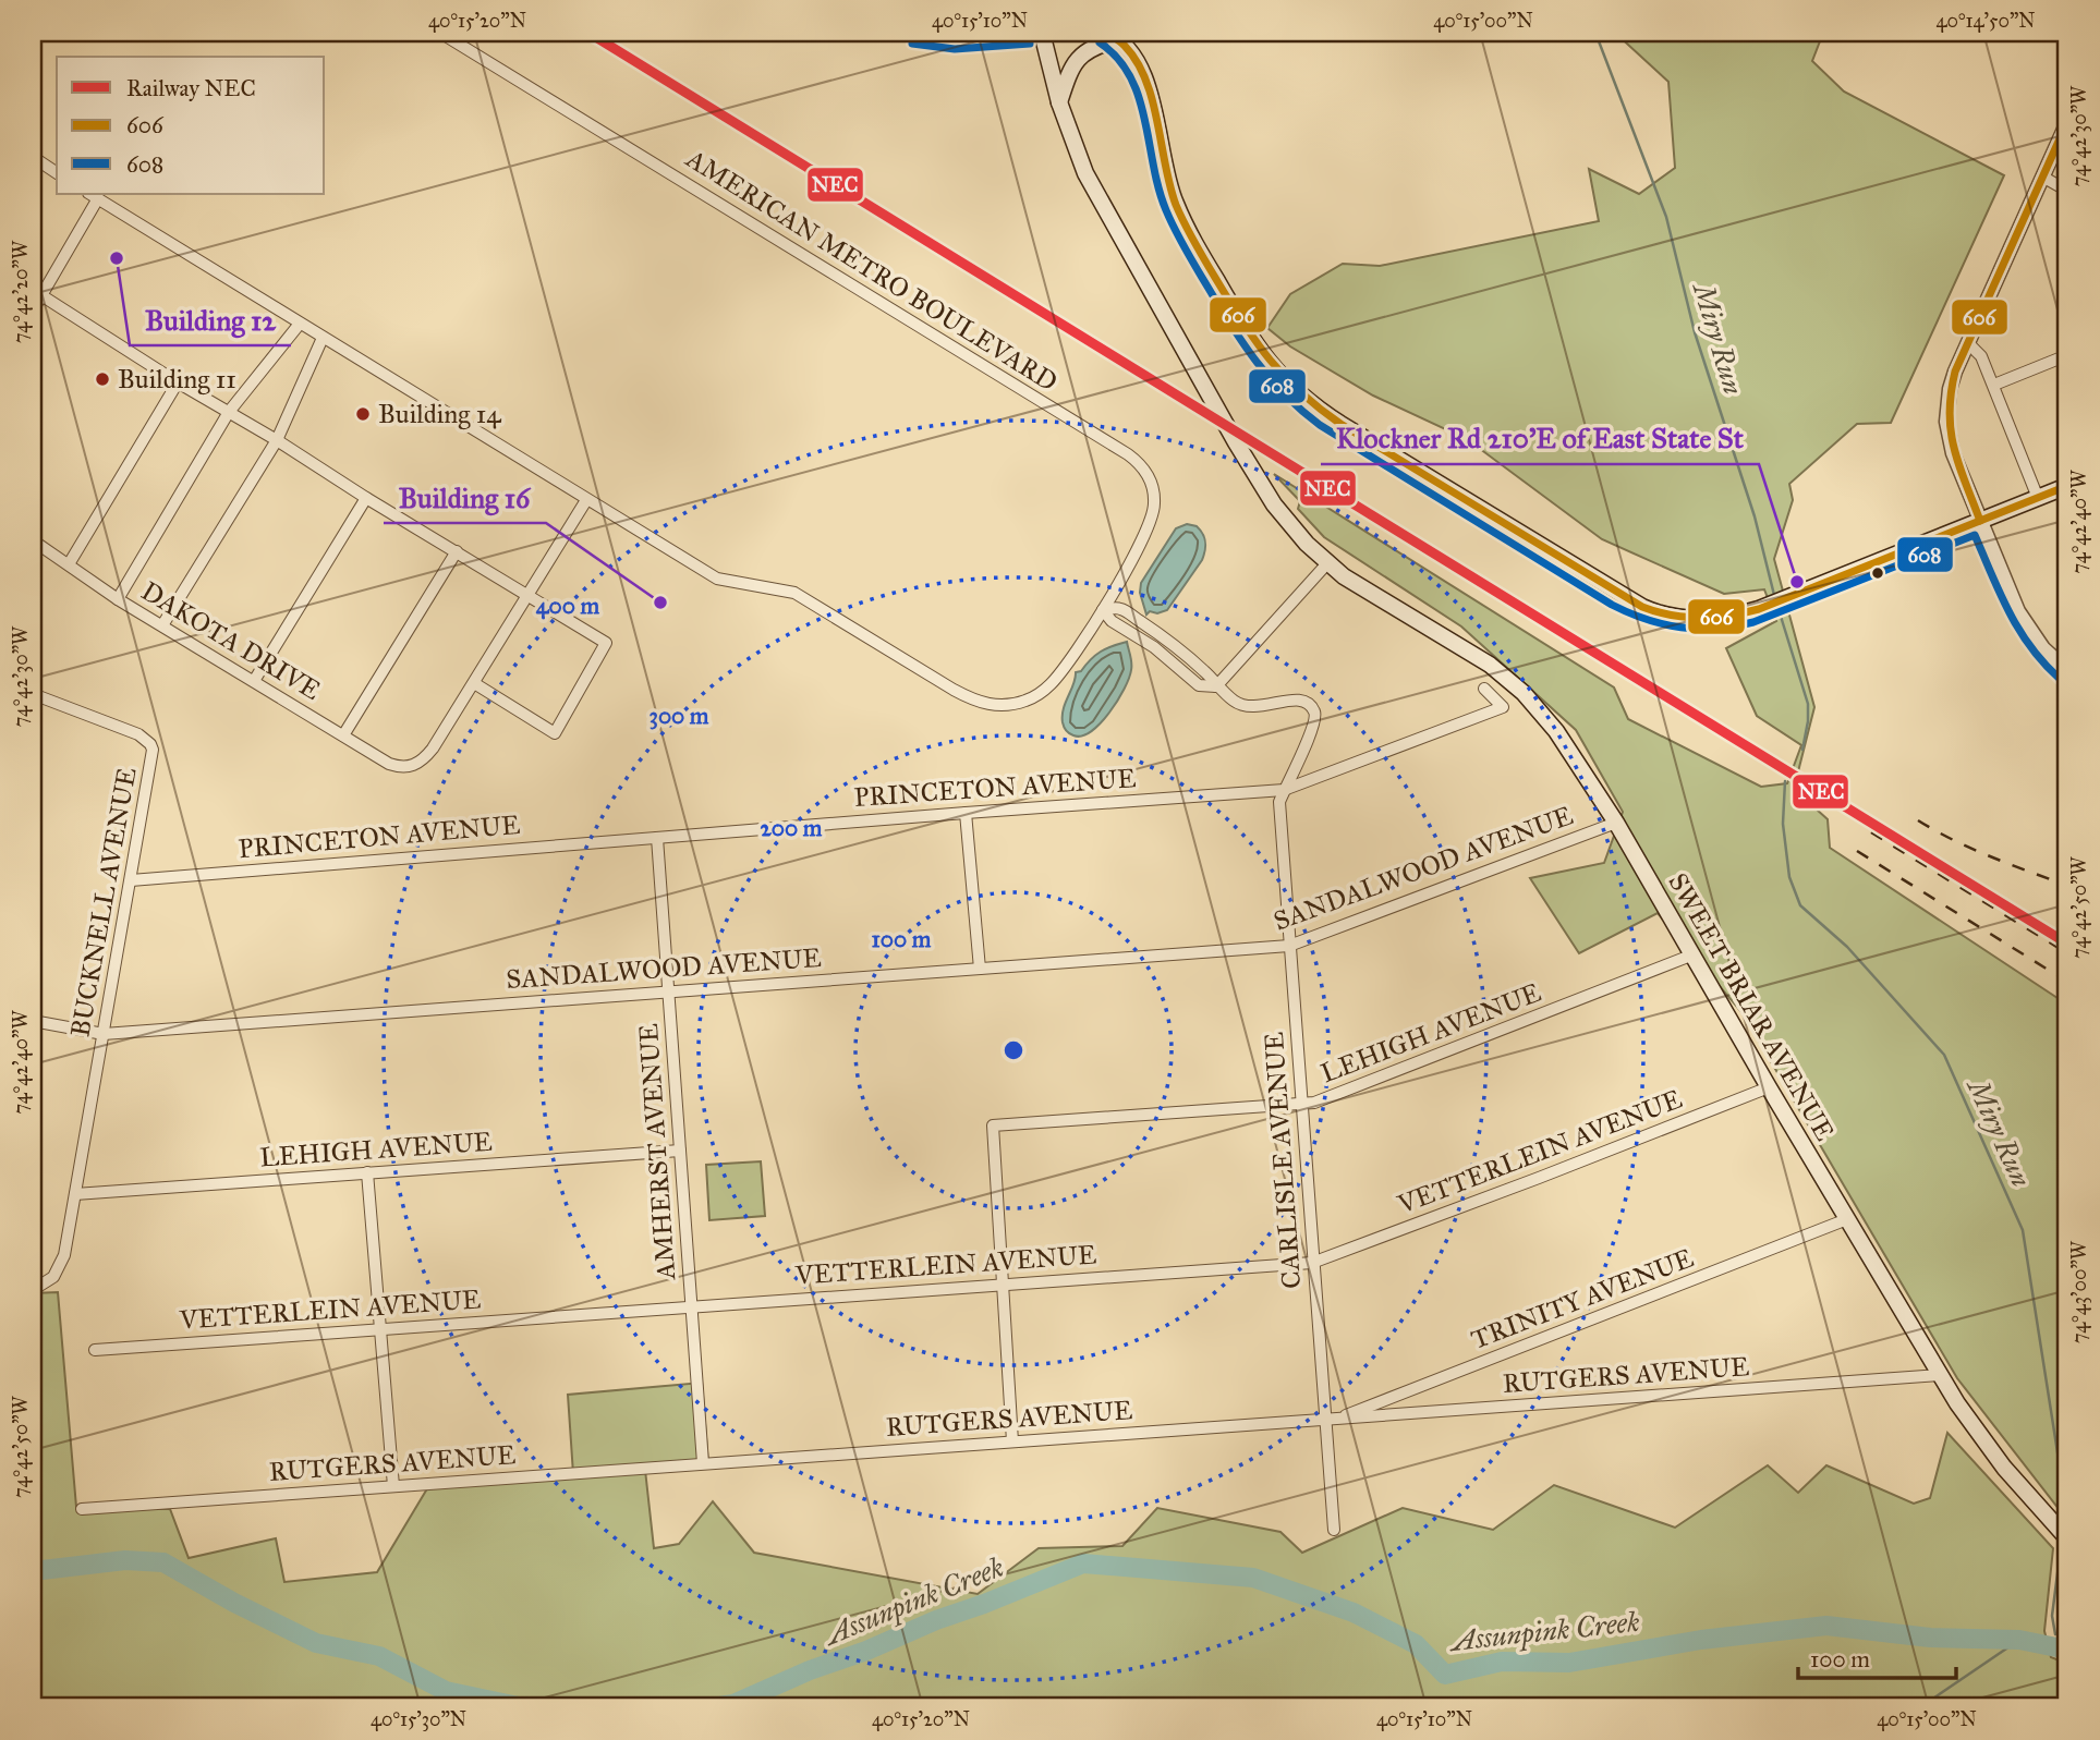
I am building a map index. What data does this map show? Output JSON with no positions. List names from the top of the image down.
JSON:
{
  "streets": {
    "main road": ["SWEET BRIAR AVENUE"],
    "street": [
      "AMERICAN METRO BOULEVARD",
      "DAKOTA DRIVE",
      "PRINCETON AVENUE",
      "SANDALWOOD AVENUE",
      "BUCKNELL AVENUE",
      "LEHIGH AVENUE",
      "AMHERST AVENUE",
      "VETTERLEIN AVENUE",
      "CARLISLE AVENUE",
      "TRINITY AVENUE",
      "RUTGERS AVENUE"
    ]
  },
  "crossings": [
    ["PRINCETON AVENUE", "BUCKNELL AVENUE"],
    ["PRINCETON AVENUE", "AMHERST AVENUE"],
    ["PRINCETON AVENUE", "CARLISLE AVENUE"],
    ["SANDALWOOD AVENUE", "BUCKNELL AVENUE"],
    ["SANDALWOOD AVENUE", "SWEET BRIAR AVENUE"],
    ["SANDALWOOD AVENUE", "AMHERST AVENUE"],
    ["SANDALWOOD AVENUE", "CARLISLE AVENUE"],
    ["BUCKNELL AVENUE", "LEHIGH AVENUE"],
    ["SWEET BRIAR AVENUE", "LEHIGH AVENUE"],
    ["SWEET BRIAR AVENUE", "VETTERLEIN AVENUE"],
    ["SWEET BRIAR AVENUE", "TRINITY AVENUE"],
    ["SWEET BRIAR AVENUE", "RUTGERS AVENUE"],
    ["LEHIGH AVENUE", "AMHERST AVENUE"],
    ["LEHIGH AVENUE", "VETTERLEIN AVENUE"],
    ["LEHIGH AVENUE", "CARLISLE AVENUE"],
    ["AMHERST AVENUE", "VETTERLEIN AVENUE"],
    ["AMHERST AVENUE", "RUTGERS AVENUE"],
    ["VETTERLEIN AVENUE", "CARLISLE AVENUE"],
    ["CARLISLE AVENUE", "TRINITY AVENUE"],
    ["CARLISLE AVENUE", "RUTGERS AVENUE"],
    ["TRINITY AVENUE", "RUTGERS AVENUE"]
  ],
  "water": ["Miry Run", "Assunpink Creek"],
  "places": [
    "Building 12",
    "Building 11",
    "Building 14",
    "Klockner Rd 210'E of East State St",
    "Building 16"
  ],
  "lines": ["rail line NEC", "transit line 606", "transit line 608"],
  "legend": ["Railway NEC", "606", "608"],
  "scale_bar": "100 m",
  "coordinates": [
    "40°15'20\"N",
    "40°15'10\"N",
    "40°15'00\"N",
    "40°14'50\"N",
    "74°42'30\"W",
    "74°42'20\"W",
    "74°42'40\"W",
    "74°42'50\"W",
    "74°43'00\"W",
    "40°15'30\"N"
  ],
  "rings": [
    "400 m",
    "300 m",
    "200 m",
    "100 m"
  ]
}
